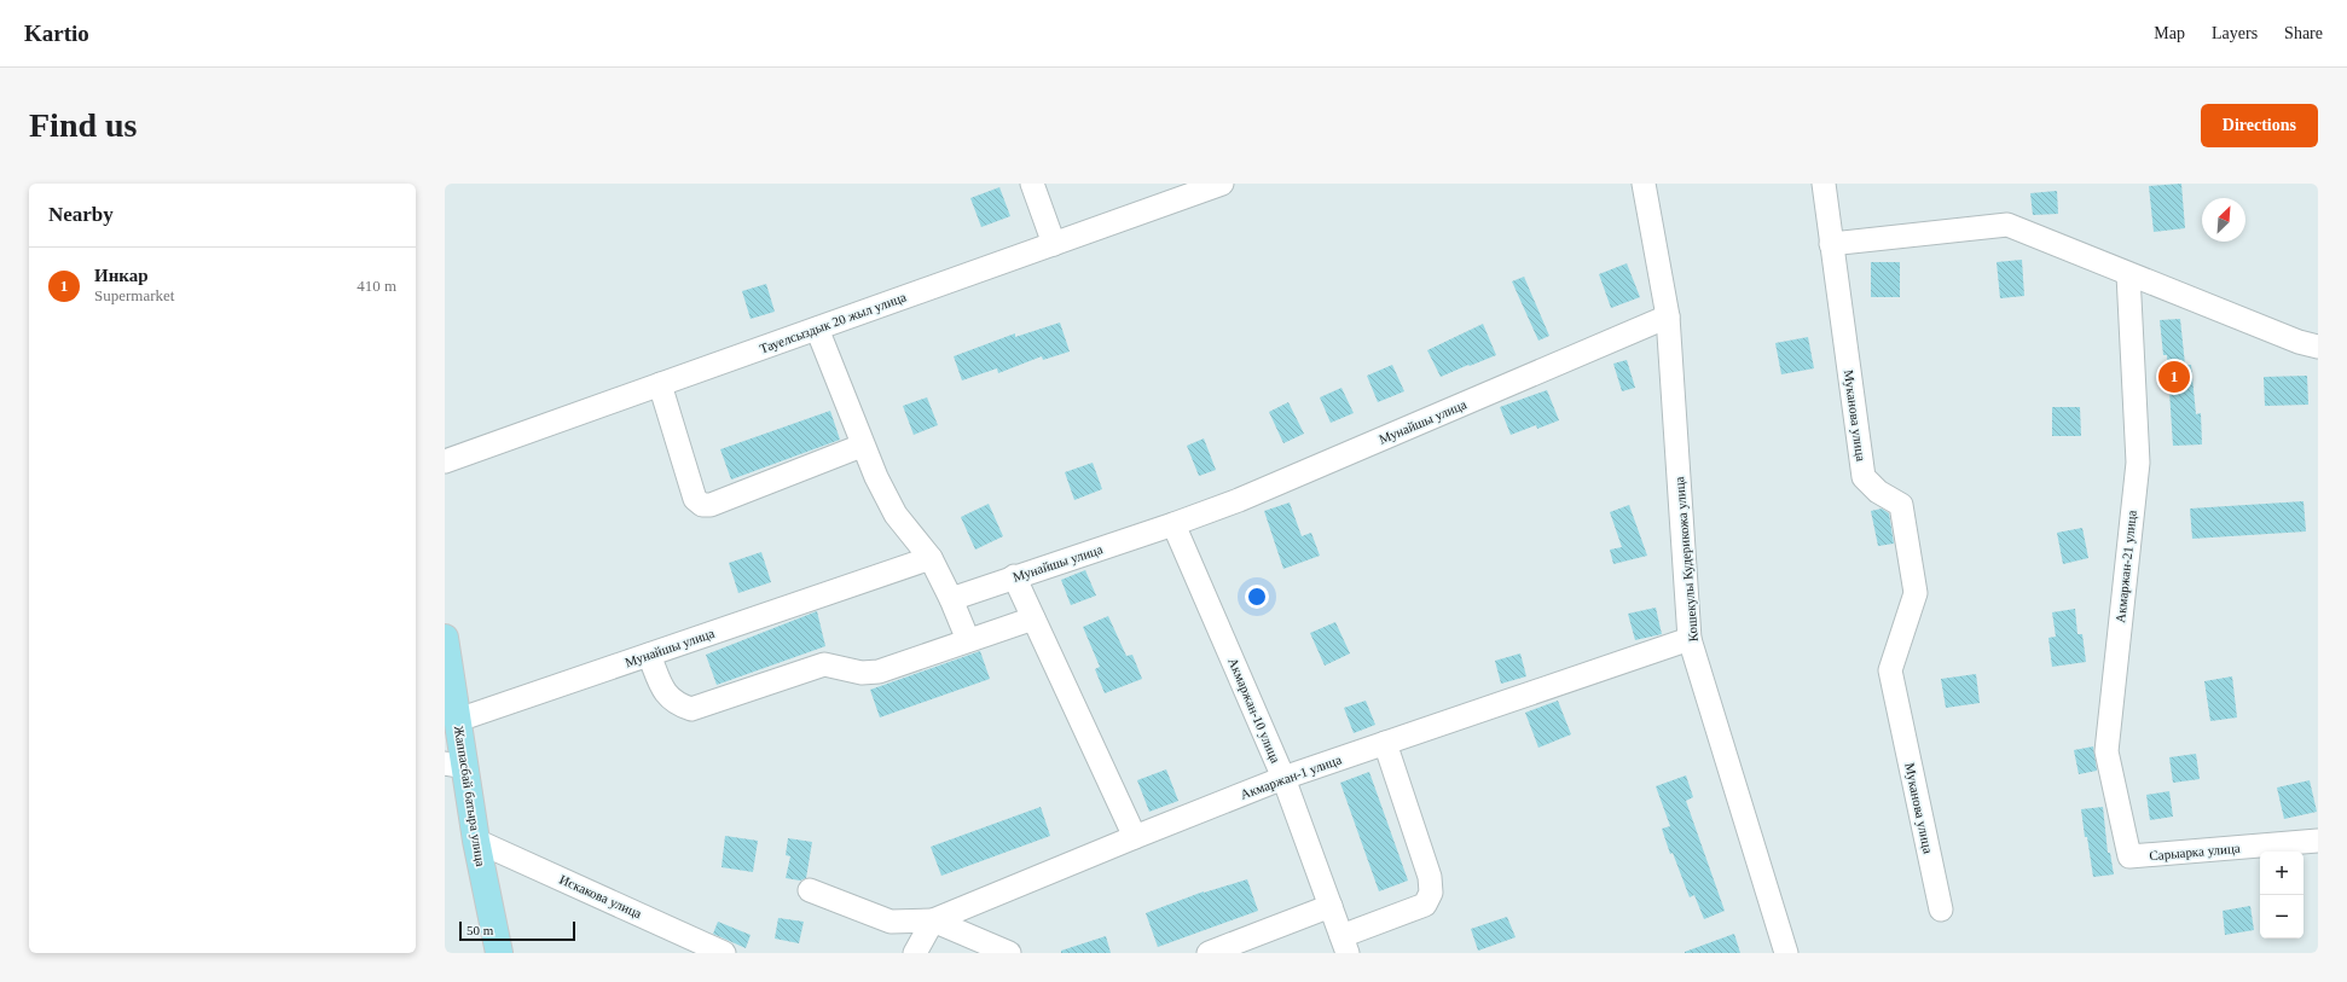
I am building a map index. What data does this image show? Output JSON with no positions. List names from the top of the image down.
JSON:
{
  "streets": {
    "main road": ["Жаппасбай батыра улица"],
    "street": [
      "Тауелсыздык 20 жыл улица",
      "Муканова улица",
      "Мунайшы улица",
      "Кошекулы Кудерикожа улица",
      "Акмаржан-21 улица",
      "Акмаржан-10 улица",
      "Акмаржан-1 улица",
      "Сарыарка улица",
      "Искакова улица"
    ]
  },
  "crossings": [
    ["Мунайшы улица", "Кошекулы Кудерикожа улица"],
    ["Мунайшы улица", "Акмаржан-10 улица"],
    ["Мунайшы улица", "Жаппасбай батыра улица"],
    ["Кошекулы Кудерикожа улица", "Акмаржан-1 улица"],
    ["Акмаржан-21 улица", "Сарыарка улица"],
    ["Акмаржан-10 улица", "Акмаржан-1 улица"],
    ["Жаппасбай батыра улица", "Искакова улица"]
  ],
  "scale_bar": "50 m",
  "north": "top right",
  "page": {
    "header": "Kartio",
    "nav": ["Map", "Layers", "Share"],
    "buttons": "Directions",
    "title": "Find us",
    "heading": "Nearby",
    "list": [
      {
        "mark": "1",
        "name": "Инкар",
        "note": "Supermarket",
        "value": "410 m"
      }
    ],
    "pins": "1",
    "map_buttons": ["+", "−"],
    "scale": "50 m"
  }
}
